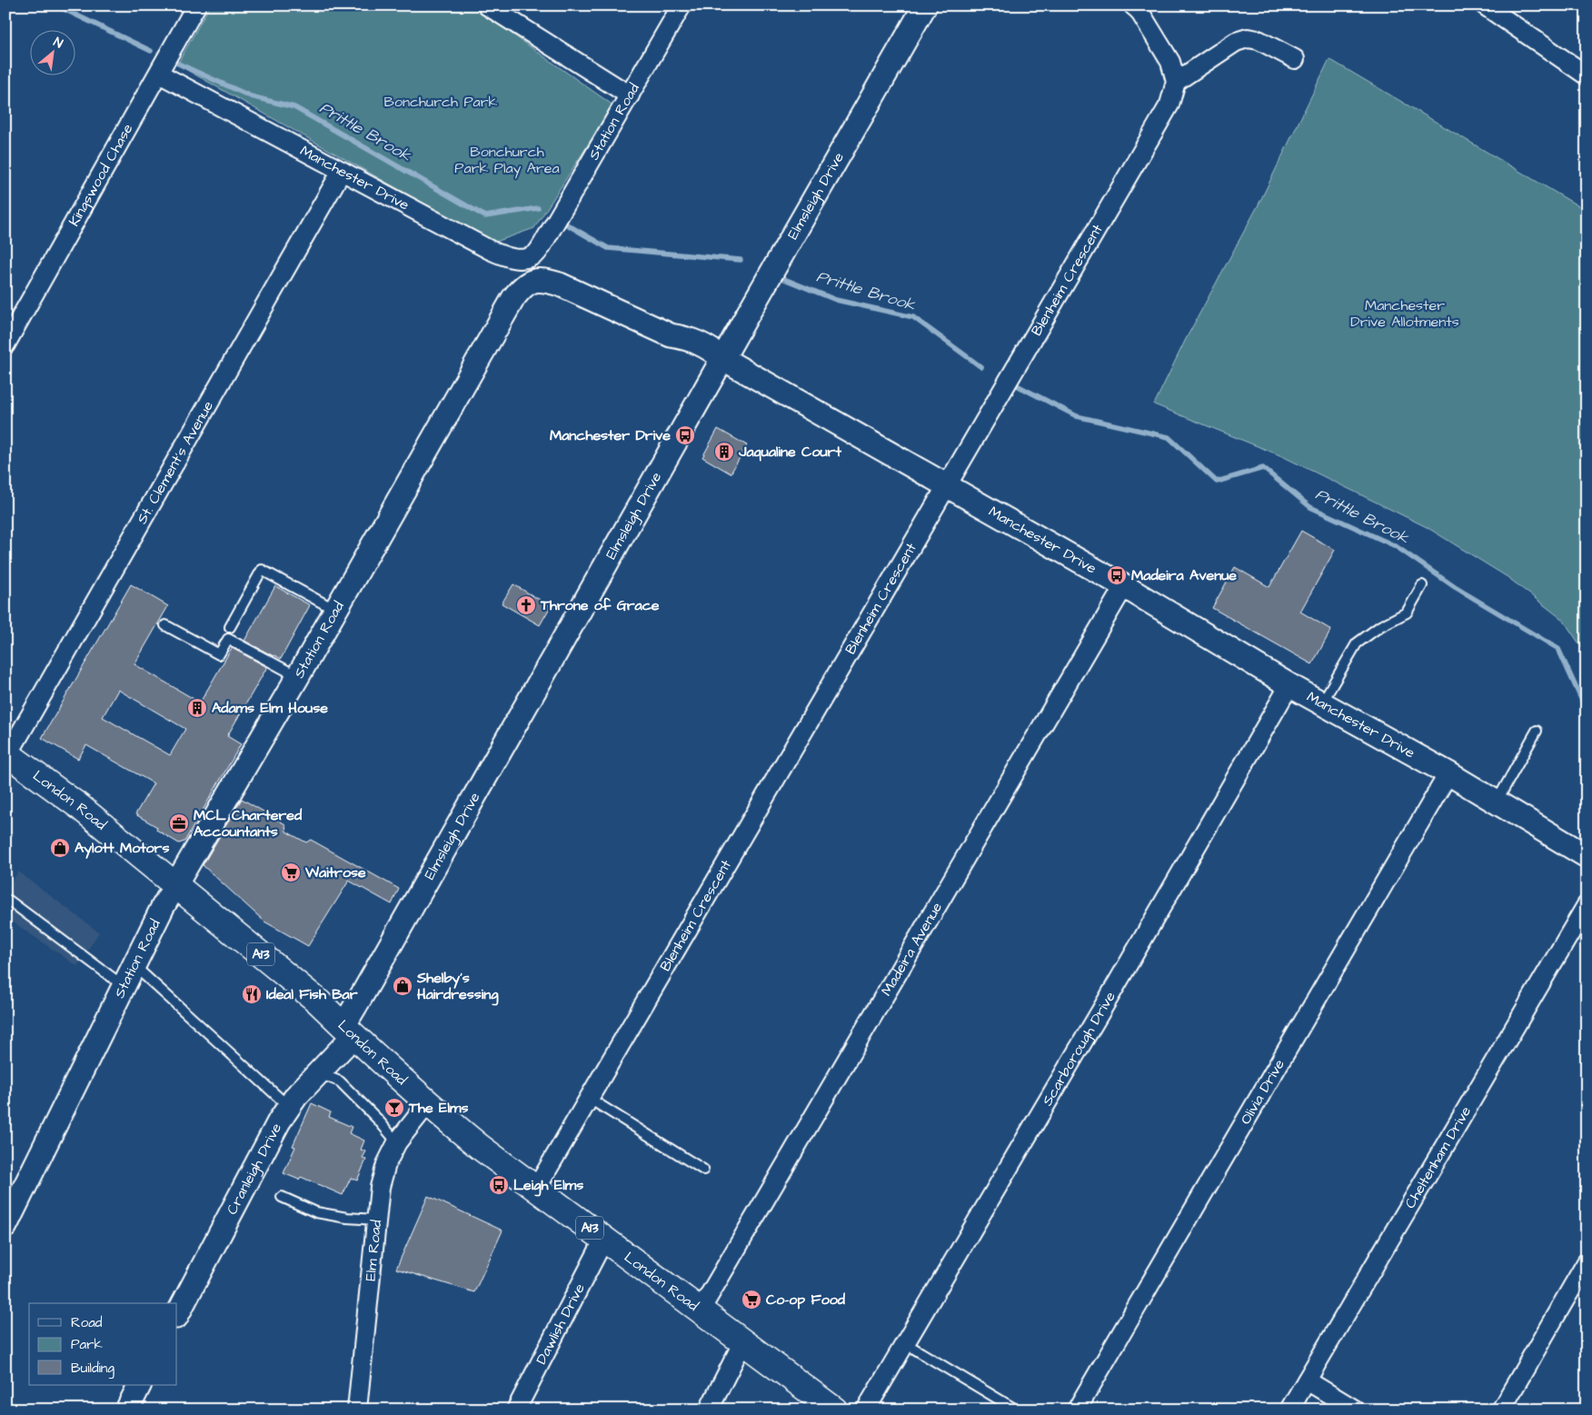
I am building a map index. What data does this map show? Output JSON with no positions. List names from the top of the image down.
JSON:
{
  "streets": {
    "main road": ["London Road", "A13"],
    "street": [
      "Station Road",
      "Kingswood Chase",
      "Manchester Drive",
      "Elmsleigh Drive",
      "Blenheim Crescent",
      "St. Clement's Avenue",
      "Madeira Avenue",
      "Scarborough Drive",
      "Olivia Drive",
      "Cheltenham Drive",
      "Cranleigh Drive",
      "Elm Road",
      "Dawlish Drive"
    ]
  },
  "crossings": [
    ["Station Road", "Manchester Drive"],
    ["Station Road", "London Road"],
    ["Kingswood Chase", "Manchester Drive"],
    ["Manchester Drive", "Elmsleigh Drive"],
    ["Manchester Drive", "Blenheim Crescent"],
    ["Manchester Drive", "St. Clement's Avenue"],
    ["Manchester Drive", "Madeira Avenue"],
    ["Manchester Drive", "Scarborough Drive"],
    ["Manchester Drive", "Olivia Drive"],
    ["Elmsleigh Drive", "London Road"],
    ["Elmsleigh Drive", "Cranleigh Drive"],
    ["Blenheim Crescent", "London Road"],
    ["St. Clement's Avenue", "London Road"],
    ["London Road", "Madeira Avenue"],
    ["London Road", "Cranleigh Drive"],
    ["London Road", "Elm Road"],
    ["London Road", "Dawlish Drive"]
  ],
  "water": ["Prittle Brook"],
  "parks": ["Bonchurch Park", "Bonchurch Park Play Area", "Manchester Drive Allotments"],
  "places": {
    "bus stop": ["Manchester Drive", "Madeira Avenue", "Leigh Elms"],
    "building": ["Jaqualine Court", "Adams Elm House"],
    "church": ["Throne of Grace"],
    "office": ["MCL Chartered Accountants"],
    "shop": ["Aylott Motors", "Shelby's Hairdressing"],
    "supermarket": ["Waitrose", "Co-op Food"],
    "restaurant": ["Ideal Fish Bar"],
    "bar": ["The Elms"]
  },
  "legend": ["Road", "Park", "Building"],
  "north": "top right"
}
